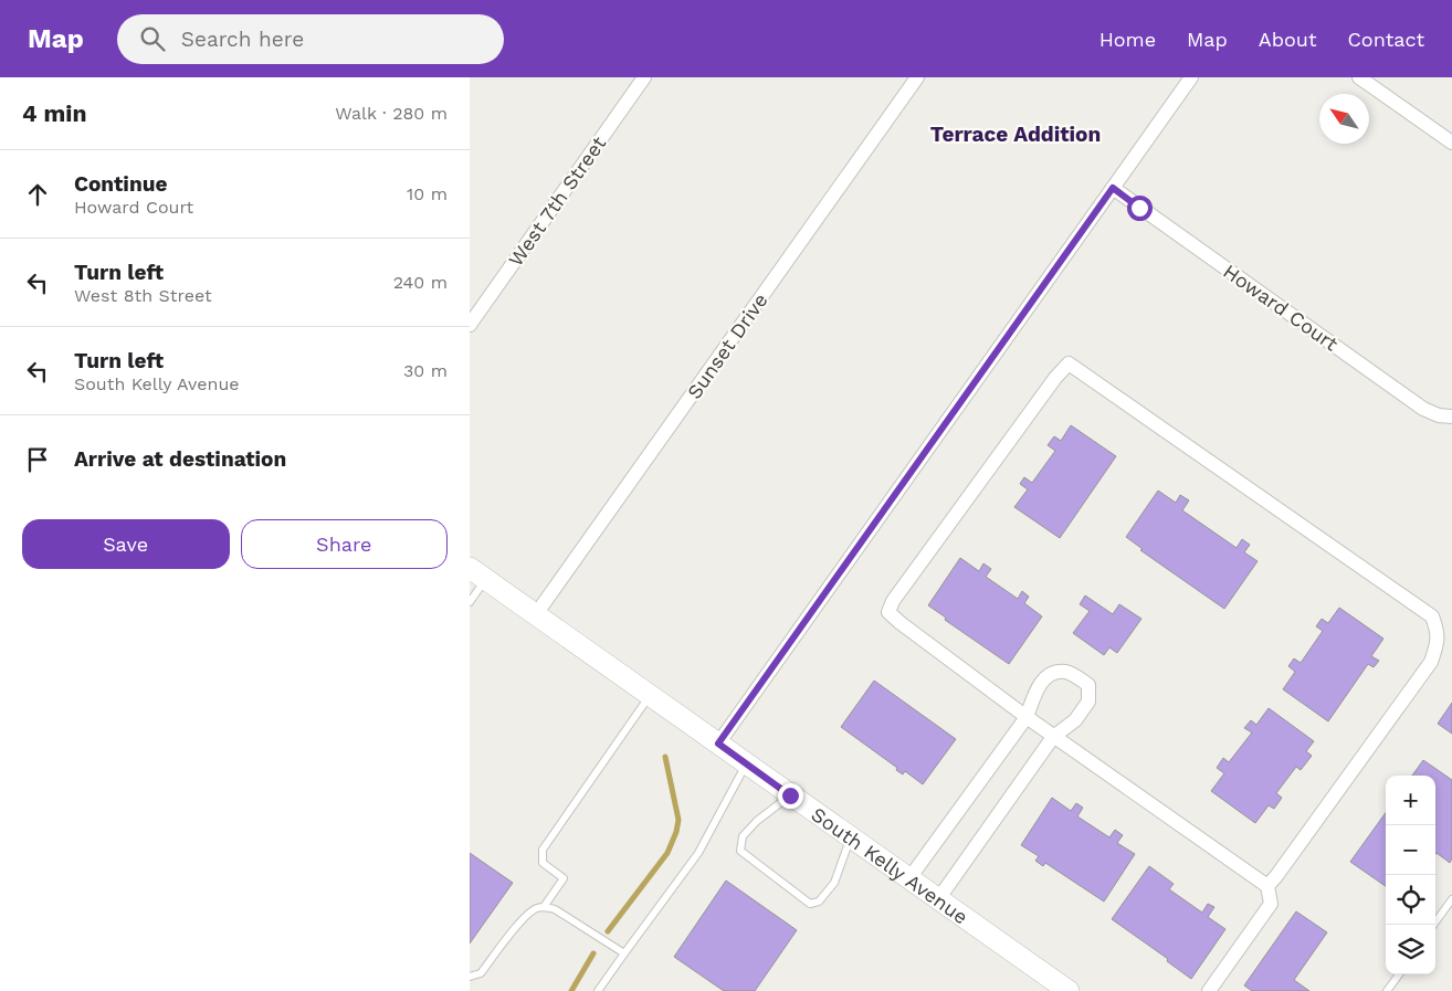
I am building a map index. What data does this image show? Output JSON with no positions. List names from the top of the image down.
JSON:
{
  "streets": {
    "main road": ["South Kelly Avenue"],
    "street": ["West 7th Street", "Howard Court", "Sunset Drive"]
  },
  "crossings": [
    ["Sunset Drive", "South Kelly Avenue"]
  ],
  "districts": ["Terrace Addition"],
  "north": "top left",
  "page": {
    "header": "Map",
    "search": "Search here",
    "nav": [
      "Home",
      "Map",
      "About",
      "Contact"
    ],
    "heading": ["4 min", "Walk · 280 m"],
    "list": [
      ["Continue", "Howard Court", "10 m"],
      ["Turn left", "West 8th Street", "240 m"],
      ["Turn left", "South Kelly Avenue", "30 m"],
      "Arrive at destination"
    ],
    "buttons": ["Save", "Share"],
    "map_buttons": ["+", "−"]
  }
}
